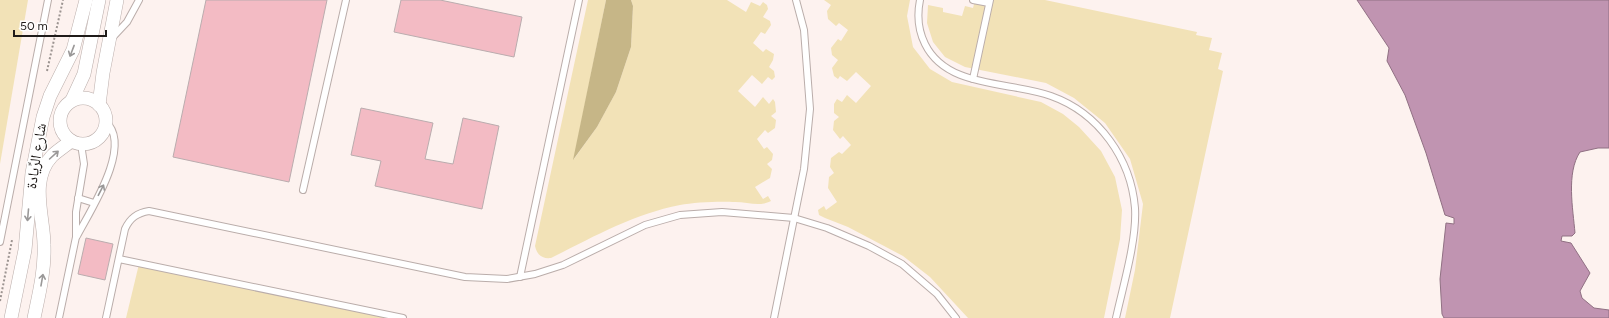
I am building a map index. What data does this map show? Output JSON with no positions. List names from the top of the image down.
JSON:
{
  "streets": {
    "street": ["شارع الرِّيادة"]
  },
  "scale_bar": "50 m"
}
